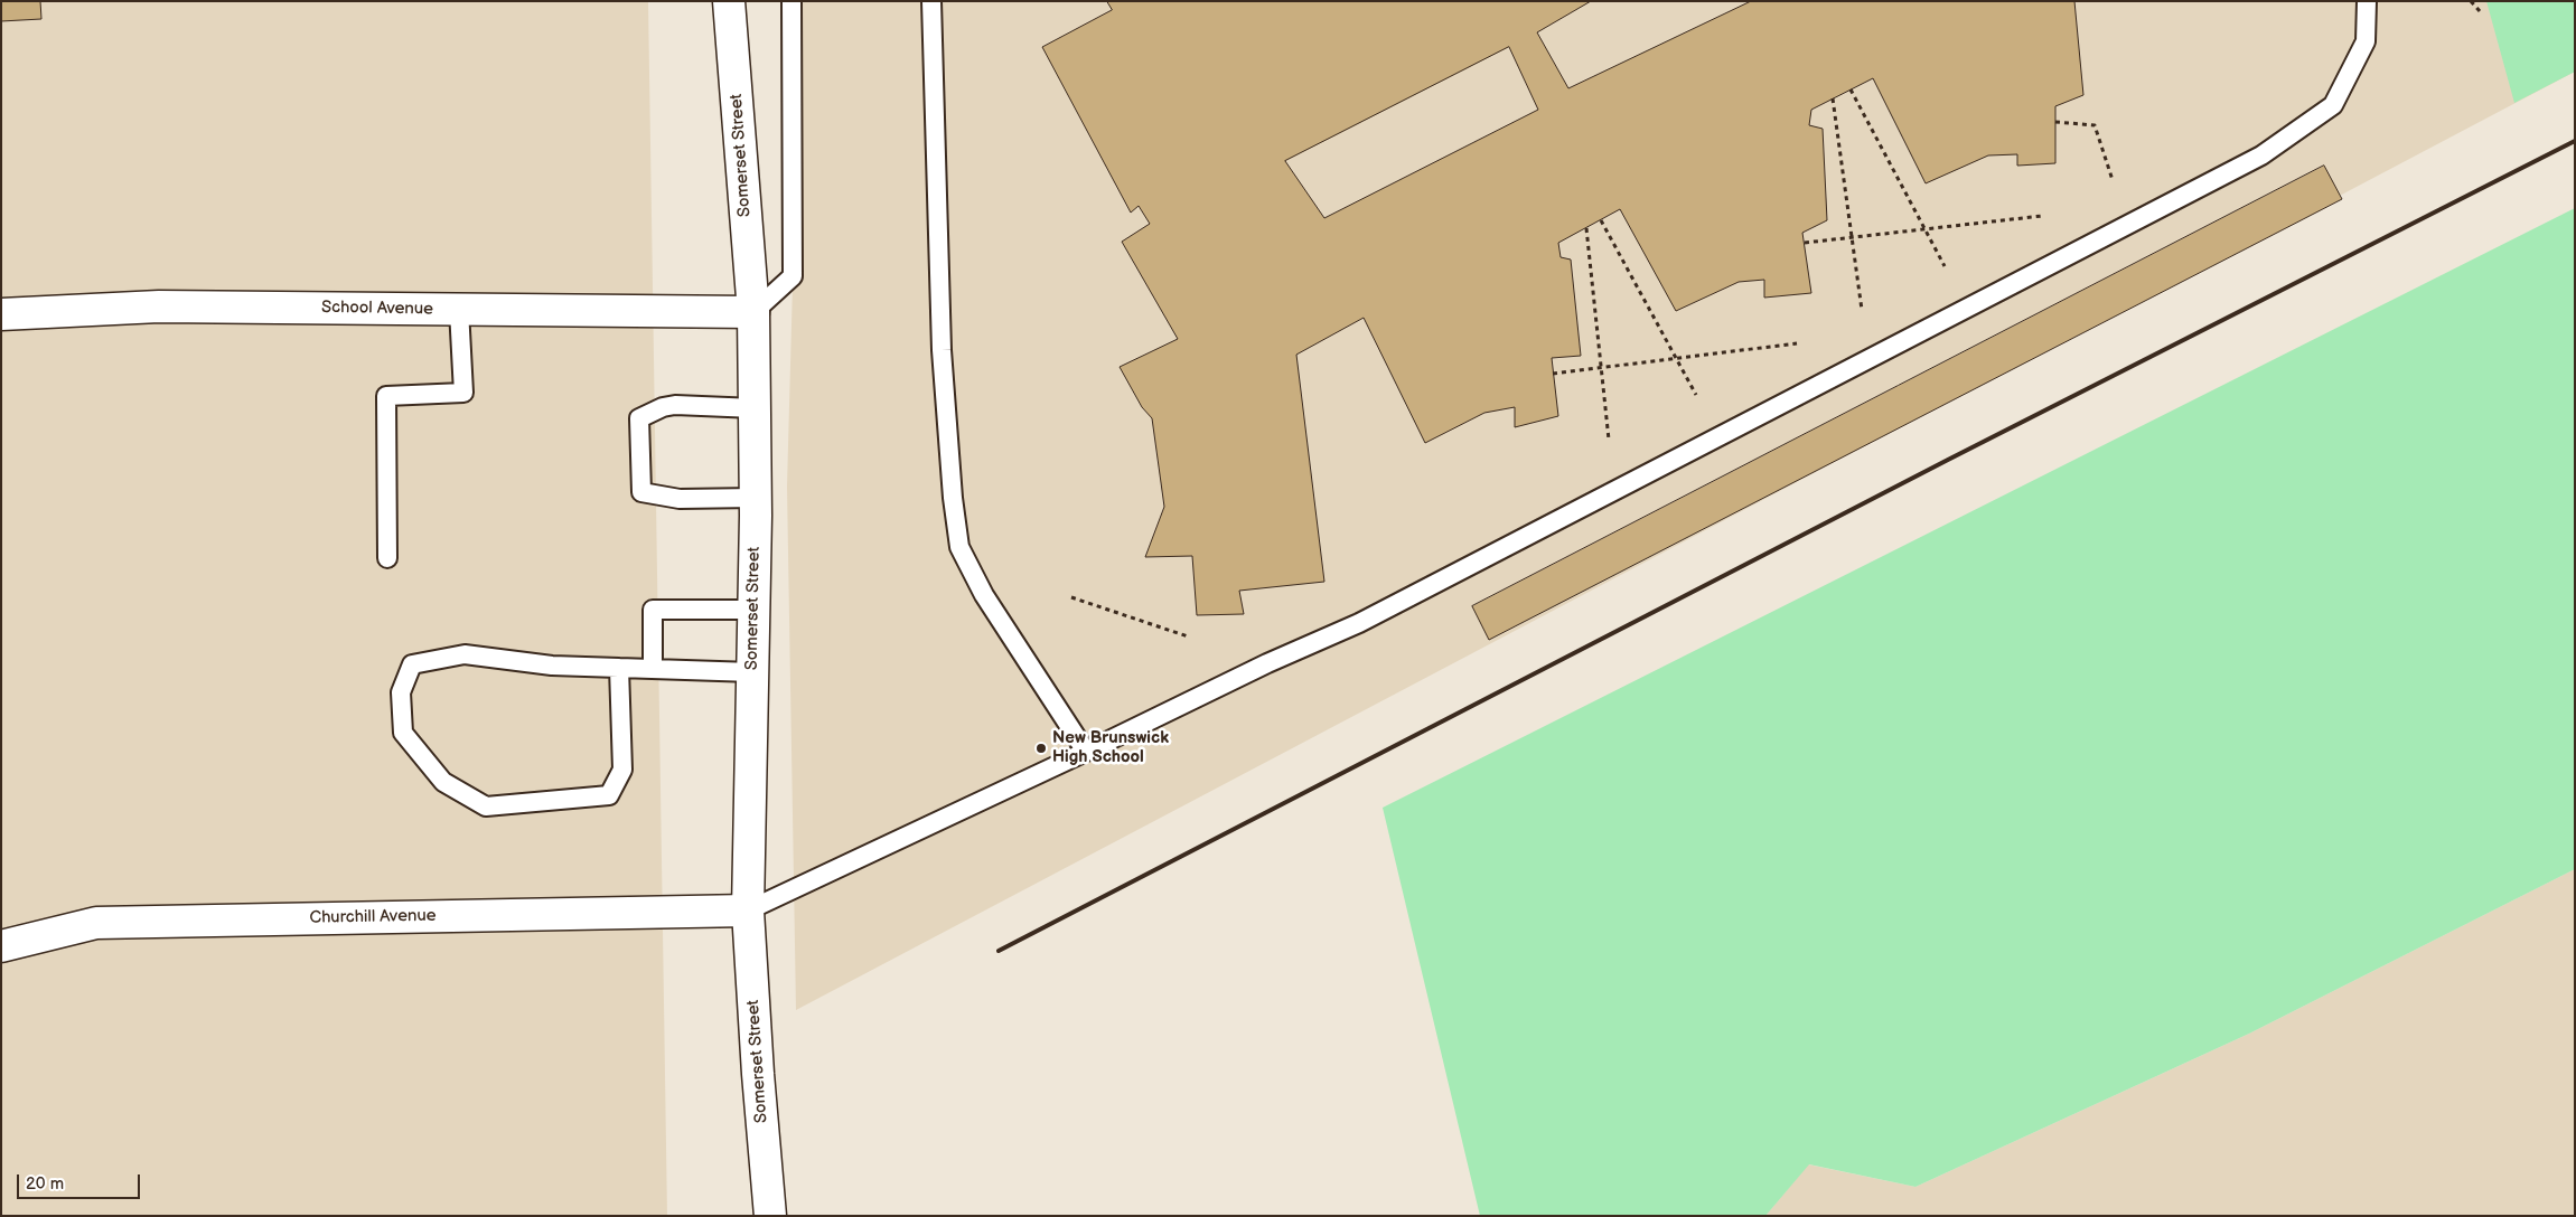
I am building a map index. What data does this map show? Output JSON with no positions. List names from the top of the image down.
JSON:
{
  "streets": {
    "street": ["Somerset Street", "School Avenue", "Churchill Avenue"]
  },
  "crossings": [
    ["Somerset Street", "School Avenue"],
    ["Somerset Street", "Churchill Avenue"]
  ],
  "places": ["New Brunswick High School"],
  "scale_bar": "20 m"
}
